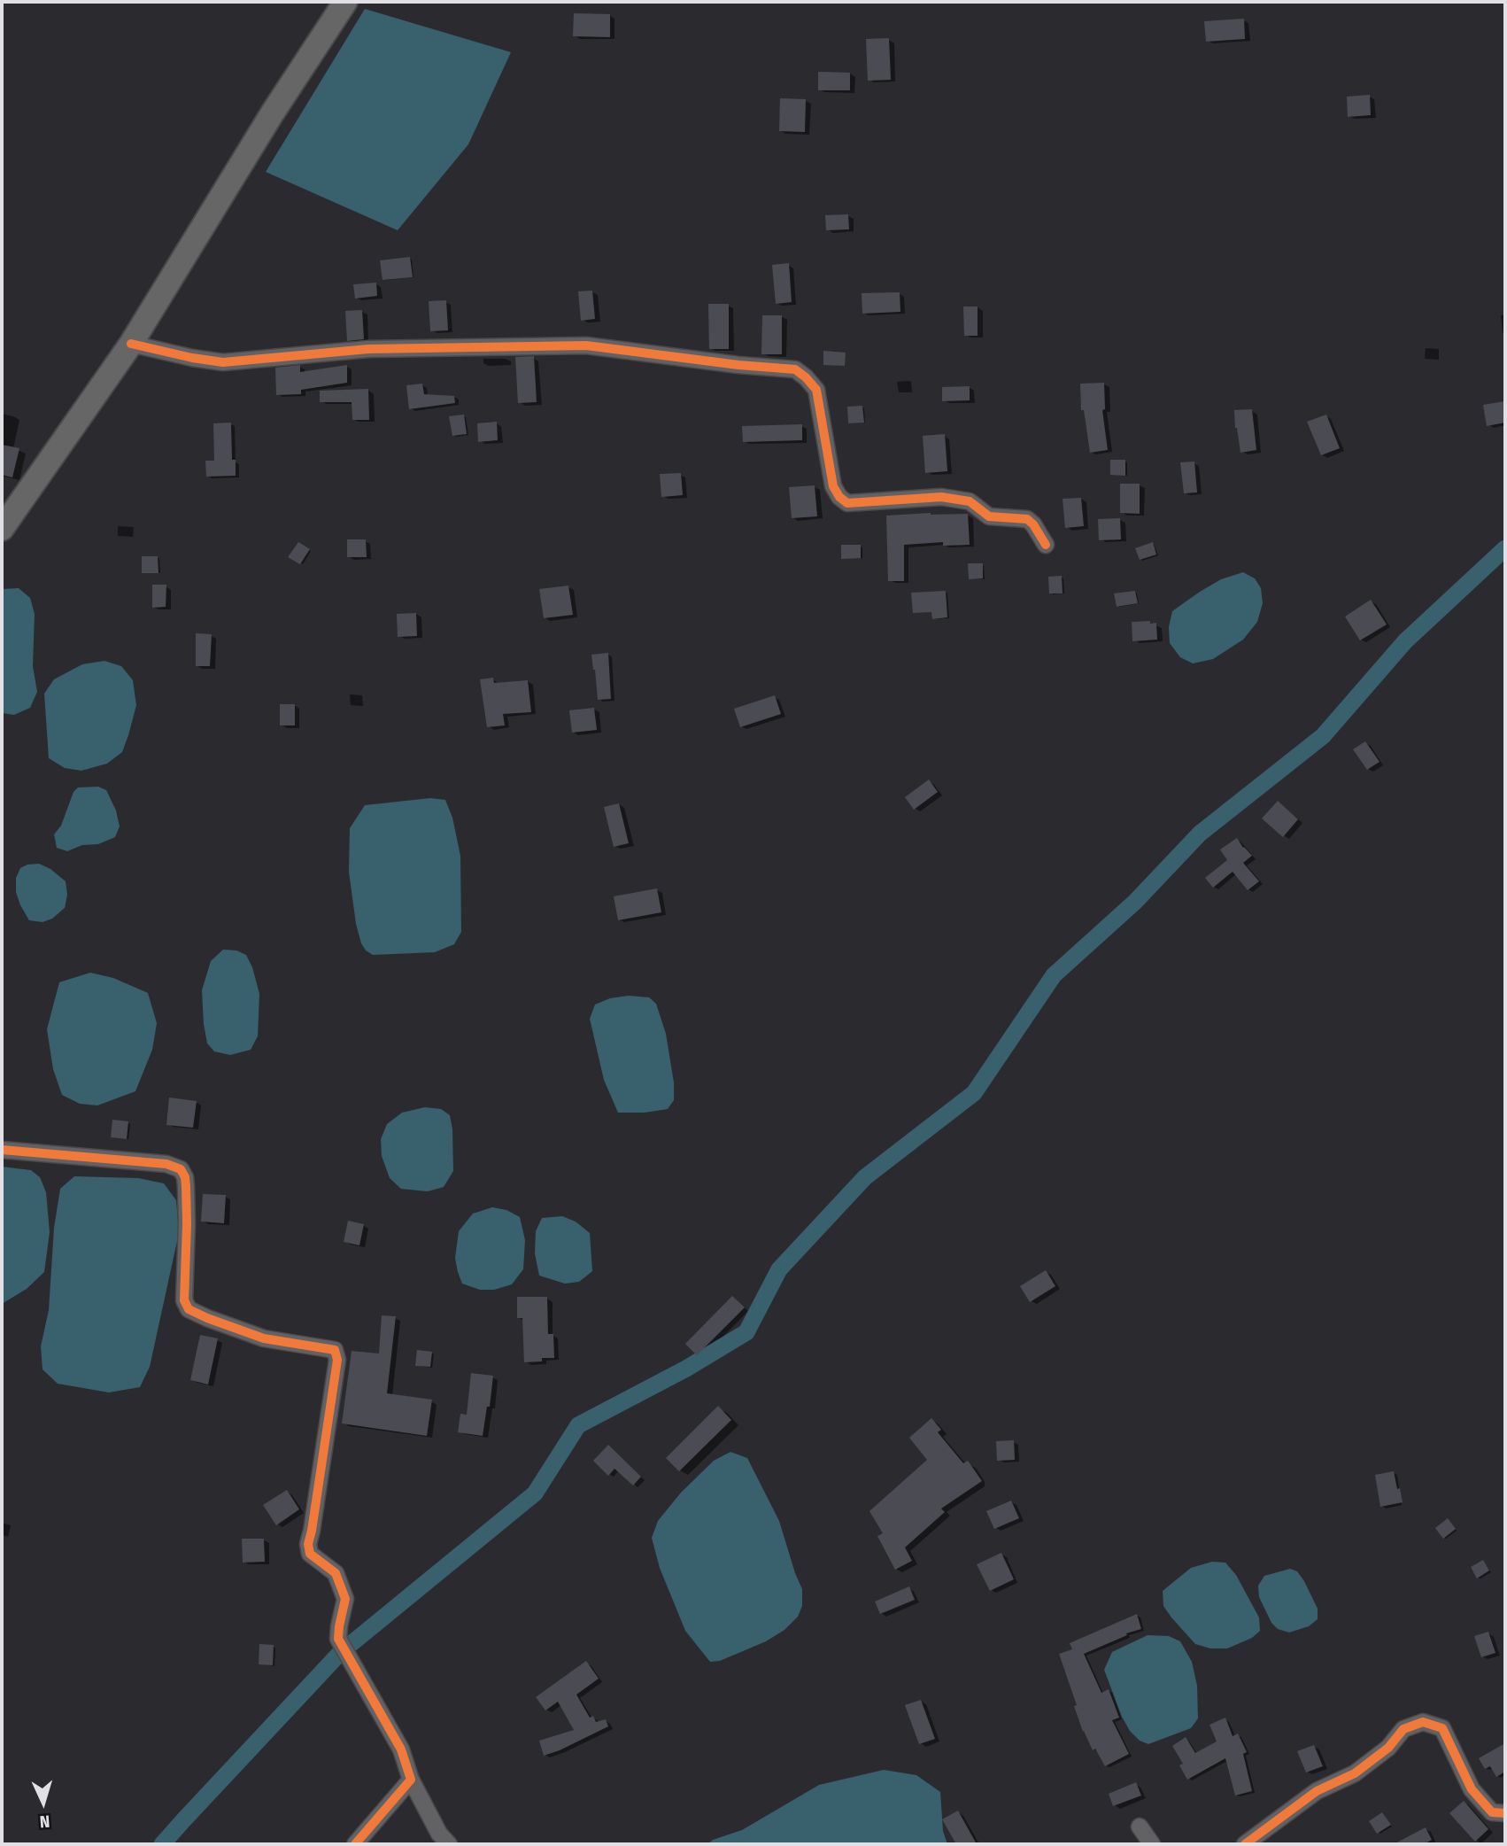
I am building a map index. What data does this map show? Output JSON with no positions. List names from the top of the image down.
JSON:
{
  "north": "bottom"
}
